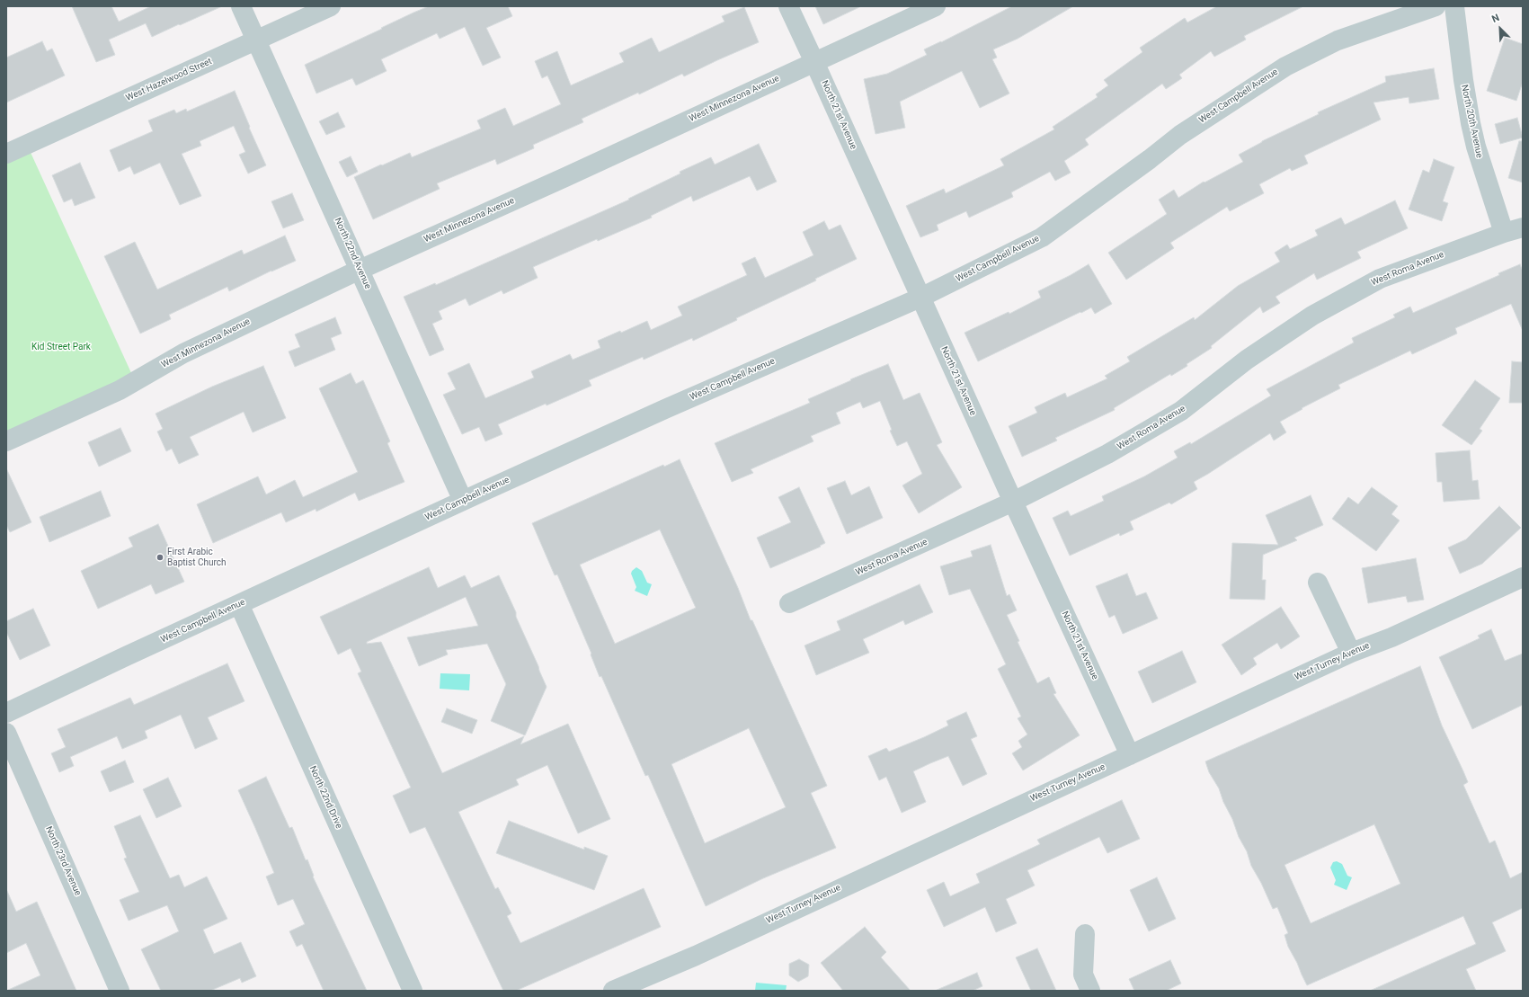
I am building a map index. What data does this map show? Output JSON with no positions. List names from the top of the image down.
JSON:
{
  "streets": {
    "street": [
      "West Hazelwood Street",
      "West Campbell Avenue",
      "West Minnezona Avenue",
      "North 21st Avenue",
      "North 20th Avenue",
      "North 22nd Avenue",
      "West Roma Avenue",
      "West Turney Avenue",
      "North 22nd Drive",
      "North 23rd Avenue"
    ]
  },
  "crossings": [
    ["West Hazelwood Street", "North 22nd Avenue"],
    ["West Campbell Avenue", "North 21st Avenue"],
    ["West Campbell Avenue", "North 22nd Avenue"],
    ["West Campbell Avenue", "North 22nd Drive"],
    ["West Minnezona Avenue", "North 21st Avenue"],
    ["West Minnezona Avenue", "North 22nd Avenue"],
    ["North 21st Avenue", "West Roma Avenue"],
    ["North 21st Avenue", "West Turney Avenue"],
    ["North 20th Avenue", "West Roma Avenue"]
  ],
  "parks": ["Kid Street Park"],
  "places": ["First Arabic Baptist Church"],
  "north": "top left"
}
